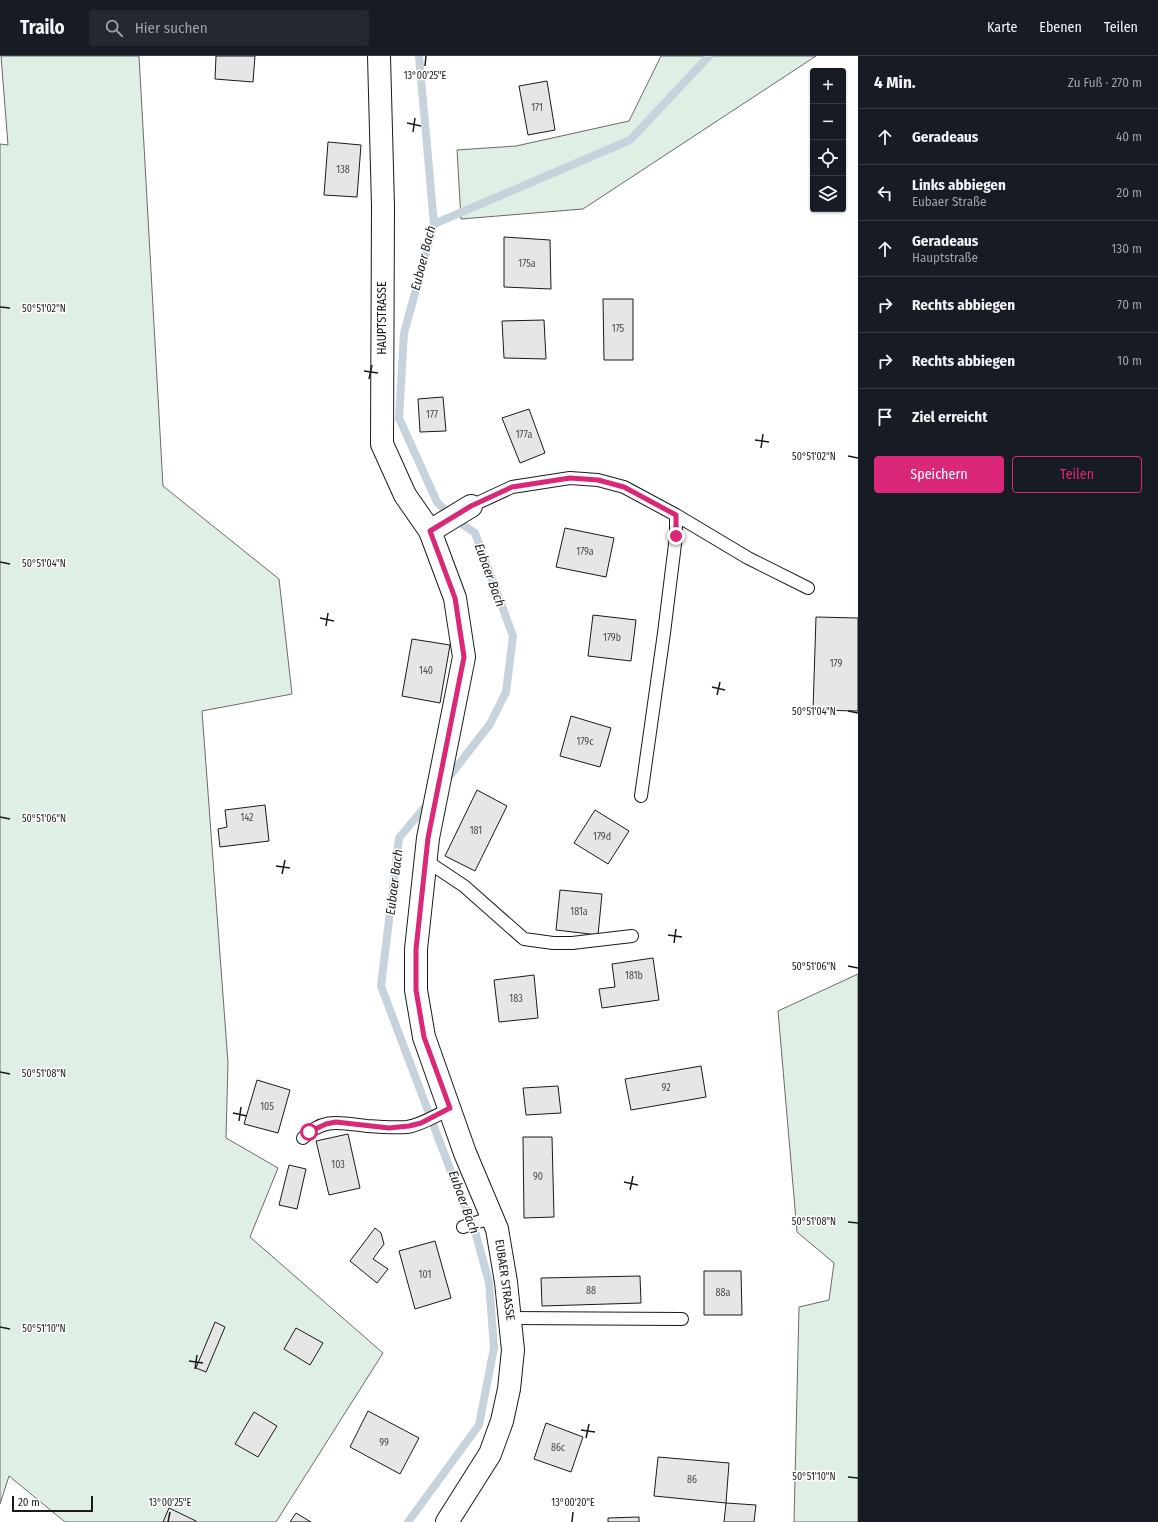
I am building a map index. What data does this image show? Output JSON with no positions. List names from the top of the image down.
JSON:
{
  "streets": {
    "street": ["HAUPTSTRASSE", "EUBAER STRASSE"]
  },
  "crossings": [
    ["HAUPTSTRASSE", "EUBAER STRASSE"]
  ],
  "water": ["Eubaer Bach"],
  "house_numbers": [
    "171",
    "138",
    "175a",
    "175",
    "177",
    "177a",
    "179a",
    "179b",
    "179",
    "140",
    "179c",
    "142",
    "181",
    "179d",
    "181a",
    "181b",
    "183",
    "92",
    "105",
    "103",
    "90",
    "101",
    "88",
    "88a",
    "99",
    "86c",
    "86"
  ],
  "scale_bar": "20 m",
  "page": {
    "header": "Trailo",
    "search": "Hier suchen",
    "nav": ["Karte", "Ebenen", "Teilen"],
    "heading": ["4 Min.", "Zu Fuß · 270 m"],
    "map_buttons": ["+", "−"],
    "list": [
      ["Geradeaus", "40 m"],
      ["Links abbiegen", "Eubaer Straße", "20 m"],
      ["Geradeaus", "Hauptstraße", "130 m"],
      ["Rechts abbiegen", "70 m"],
      ["Rechts abbiegen", "10 m"],
      "Ziel erreicht"
    ],
    "buttons": ["Speichern", "Teilen"],
    "scale": "20 m"
  },
  "coordinates": [
    "13°00'25\"E",
    "50°51'02\"N",
    "50°51'04\"N",
    "50°51'06\"N",
    "50°51'08\"N",
    "50°51'10\"N",
    "13°00'20\"E"
  ]
}
